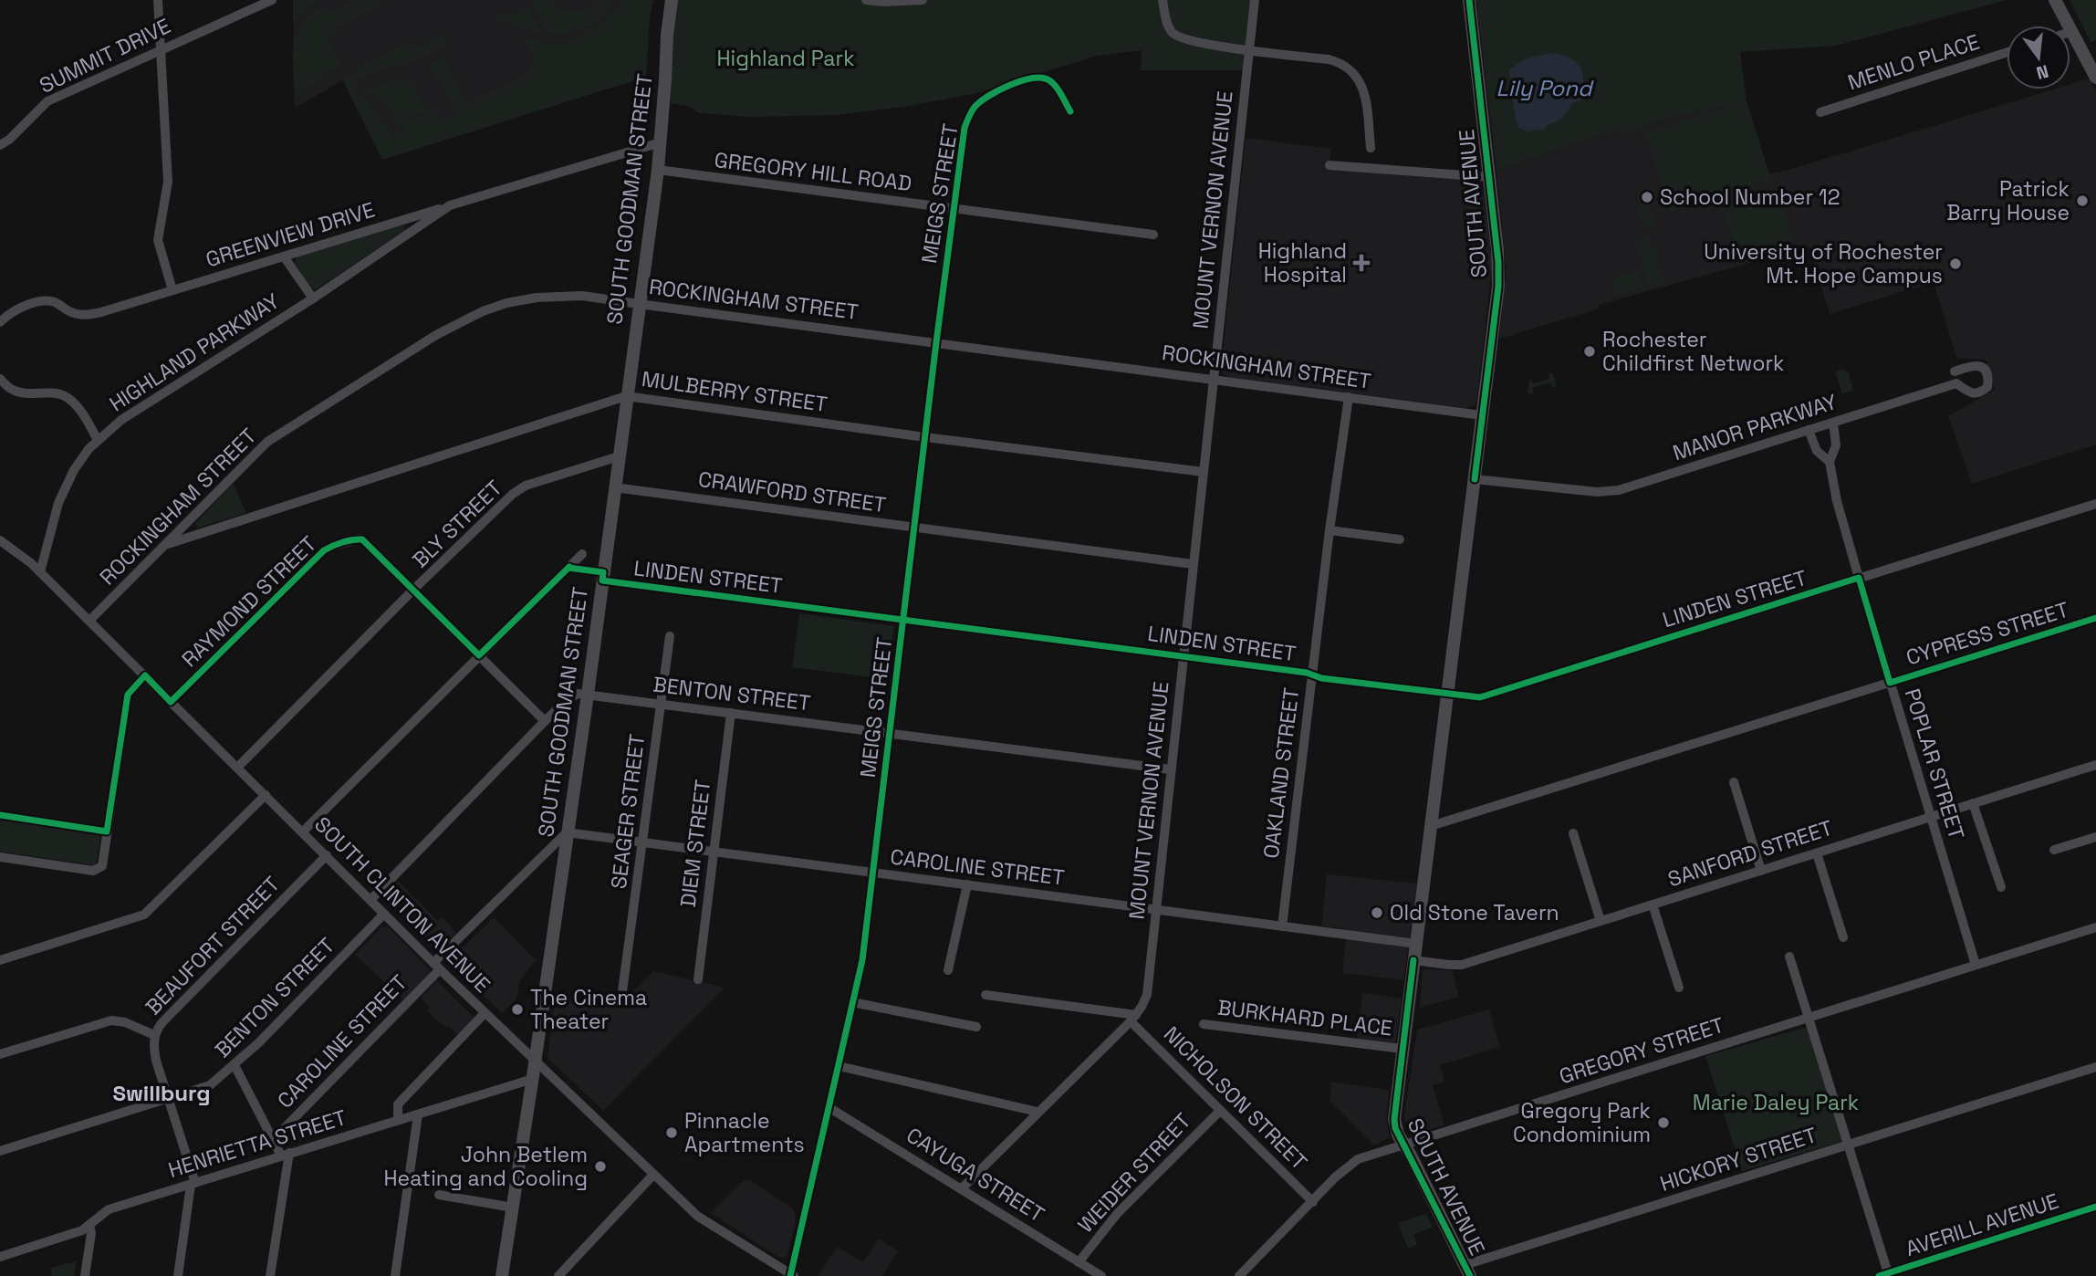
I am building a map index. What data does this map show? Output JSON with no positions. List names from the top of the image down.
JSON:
{
  "streets": {
    "main road": ["SOUTH GOODMAN STREET", "SOUTH AVENUE"],
    "street": [
      "SUMMIT DRIVE",
      "MENLO PLACE",
      "GREGORY HILL ROAD",
      "MEIGS STREET",
      "MOUNT VERNON AVENUE",
      "GREENVIEW DRIVE",
      "ROCKINGHAM STREET",
      "HIGHLAND PARKWAY",
      "MULBERRY STREET",
      "MANOR PARKWAY",
      "CRAWFORD STREET",
      "BLY STREET",
      "LINDEN STREET",
      "RAYMOND STREET",
      "CYPRESS STREET",
      "BENTON STREET",
      "POPLAR STREET",
      "OAKLAND STREET",
      "SEAGER STREET",
      "DIEM STREET",
      "SANFORD STREET",
      "CAROLINE STREET",
      "SOUTH CLINTON AVENUE",
      "BEAUFORT STREET",
      "BURKHARD PLACE",
      "GREGORY STREET",
      "NICHOLSON STREET",
      "HENRIETTA STREET",
      "HICKORY STREET",
      "WEIDER STREET",
      "CAYUGA STREET",
      "AVERILL AVENUE"
    ]
  },
  "crossings": [
    ["GREGORY HILL ROAD", "MEIGS STREET"],
    ["GREGORY HILL ROAD", "SOUTH GOODMAN STREET"],
    ["MEIGS STREET", "ROCKINGHAM STREET"],
    ["MEIGS STREET", "MULBERRY STREET"],
    ["MEIGS STREET", "CRAWFORD STREET"],
    ["MEIGS STREET", "LINDEN STREET"],
    ["MEIGS STREET", "BENTON STREET"],
    ["MEIGS STREET", "CAROLINE STREET"],
    ["MEIGS STREET", "SOUTH CLINTON AVENUE"],
    ["MEIGS STREET", "CAYUGA STREET"],
    ["SOUTH GOODMAN STREET", "ROCKINGHAM STREET"],
    ["SOUTH GOODMAN STREET", "HIGHLAND PARKWAY"],
    ["SOUTH GOODMAN STREET", "MULBERRY STREET"],
    ["SOUTH GOODMAN STREET", "CRAWFORD STREET"],
    ["SOUTH GOODMAN STREET", "BLY STREET"],
    ["SOUTH GOODMAN STREET", "LINDEN STREET"],
    ["SOUTH GOODMAN STREET", "BENTON STREET"],
    ["SOUTH GOODMAN STREET", "CAROLINE STREET"],
    ["SOUTH GOODMAN STREET", "SOUTH CLINTON AVENUE"],
    ["SOUTH GOODMAN STREET", "HENRIETTA STREET"],
    ["SOUTH AVENUE", "ROCKINGHAM STREET"],
    ["SOUTH AVENUE", "MANOR PARKWAY"],
    ["SOUTH AVENUE", "LINDEN STREET"],
    ["SOUTH AVENUE", "CYPRESS STREET"],
    ["SOUTH AVENUE", "SANFORD STREET"],
    ["SOUTH AVENUE", "CAROLINE STREET"],
    ["SOUTH AVENUE", "BURKHARD PLACE"],
    ["SOUTH AVENUE", "GREGORY STREET"],
    ["SOUTH AVENUE", "HICKORY STREET"],
    ["MOUNT VERNON AVENUE", "ROCKINGHAM STREET"],
    ["MOUNT VERNON AVENUE", "MULBERRY STREET"],
    ["MOUNT VERNON AVENUE", "CRAWFORD STREET"],
    ["MOUNT VERNON AVENUE", "LINDEN STREET"],
    ["MOUNT VERNON AVENUE", "BENTON STREET"],
    ["MOUNT VERNON AVENUE", "CAROLINE STREET"],
    ["MOUNT VERNON AVENUE", "NICHOLSON STREET"],
    ["MOUNT VERNON AVENUE", "CAYUGA STREET"],
    ["GREENVIEW DRIVE", "HIGHLAND PARKWAY"],
    ["ROCKINGHAM STREET", "MULBERRY STREET"],
    ["ROCKINGHAM STREET", "OAKLAND STREET"],
    ["ROCKINGHAM STREET", "SOUTH CLINTON AVENUE"],
    ["HIGHLAND PARKWAY", "SOUTH CLINTON AVENUE"],
    ["MANOR PARKWAY", "POPLAR STREET"],
    ["BLY STREET", "RAYMOND STREET"],
    ["BLY STREET", "SOUTH CLINTON AVENUE"],
    ["LINDEN STREET", "POPLAR STREET"],
    ["LINDEN STREET", "OAKLAND STREET"],
    ["RAYMOND STREET", "SOUTH CLINTON AVENUE"],
    ["CYPRESS STREET", "POPLAR STREET"],
    ["BENTON STREET", "SEAGER STREET"],
    ["BENTON STREET", "DIEM STREET"],
    ["BENTON STREET", "SOUTH CLINTON AVENUE"],
    ["BENTON STREET", "BEAUFORT STREET"],
    ["POPLAR STREET", "SANFORD STREET"],
    ["POPLAR STREET", "GREGORY STREET"],
    ["OAKLAND STREET", "CAROLINE STREET"],
    ["SEAGER STREET", "CAROLINE STREET"],
    ["DIEM STREET", "CAROLINE STREET"],
    ["CAROLINE STREET", "SOUTH CLINTON AVENUE"],
    ["SOUTH CLINTON AVENUE", "BEAUFORT STREET"],
    ["BEAUFORT STREET", "HENRIETTA STREET"],
    ["GREGORY STREET", "NICHOLSON STREET"],
    ["NICHOLSON STREET", "WEIDER STREET"],
    ["WEIDER STREET", "CAYUGA STREET"]
  ],
  "districts": ["Swillburg"],
  "water": ["Lily Pond"],
  "parks": ["Highland Park", "Marie Daley Park"],
  "places": {
    "other": [
      "School Number 12",
      "Patrick Barry House",
      "University of Rochester Mt. Hope Campus",
      "Rochester Childfirst Network",
      "Old Stone Tavern",
      "The Cinema Theater",
      "Gregory Park Condominium",
      "Pinnacle Apartments",
      "John Betlem Heating and Cooling"
    ],
    "health": ["Highland Hospital"]
  },
  "north": "bottom"
}
